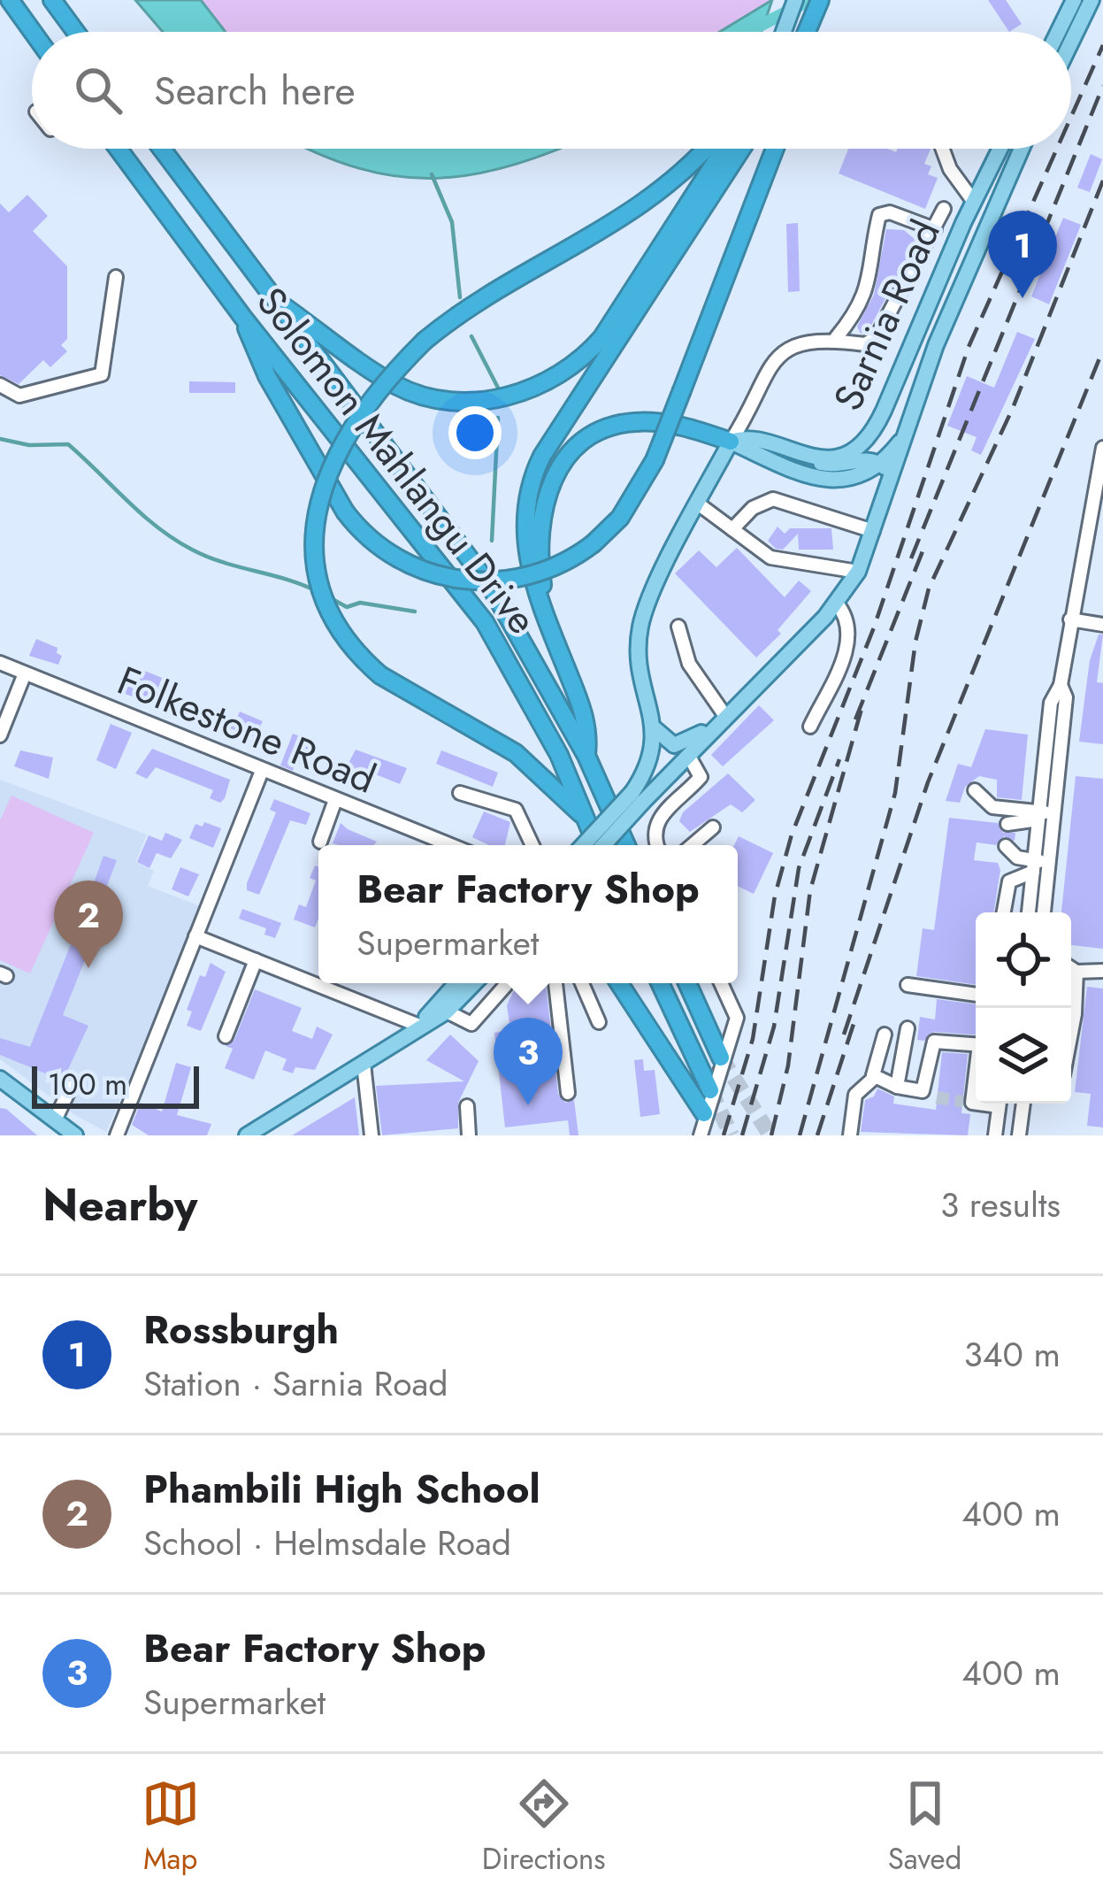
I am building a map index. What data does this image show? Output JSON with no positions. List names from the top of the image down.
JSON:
{
  "streets": {
    "highway": ["Solomon Mahlangu Drive"],
    "main road": ["Sarnia Road"],
    "street": ["Folkestone Road"]
  },
  "scale_bar": "100 m",
  "page": {
    "search": "Search here",
    "pins": ["1", "2", "3"],
    "popup": ["Bear Factory Shop", "Supermarket"],
    "scale": "100 m",
    "heading": ["Nearby", "3 results"],
    "list": [
      {
        "mark": "1",
        "name": "Rossburgh",
        "note": "Station · Sarnia Road",
        "value": "340 m"
      },
      {
        "mark": "2",
        "name": "Phambili High School",
        "note": "School · Helmsdale Road",
        "value": "400 m"
      },
      {
        "mark": "3",
        "name": "Bear Factory Shop",
        "note": "Supermarket",
        "value": "400 m"
      }
    ],
    "nav": ["Map", "Directions", "Saved"]
  }
}
